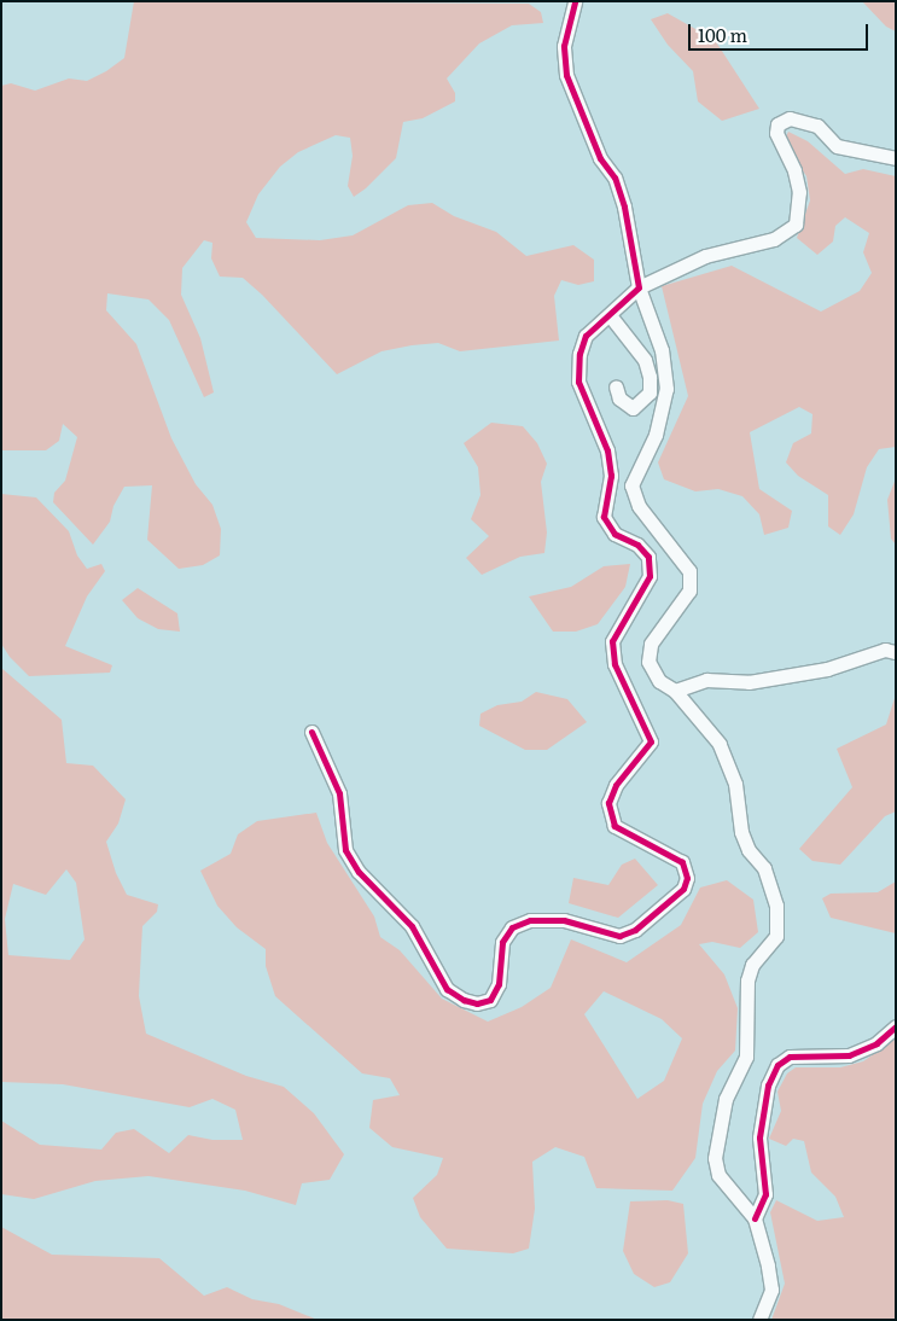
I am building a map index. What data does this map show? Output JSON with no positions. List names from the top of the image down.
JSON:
{
  "scale_bar": "100 m"
}
